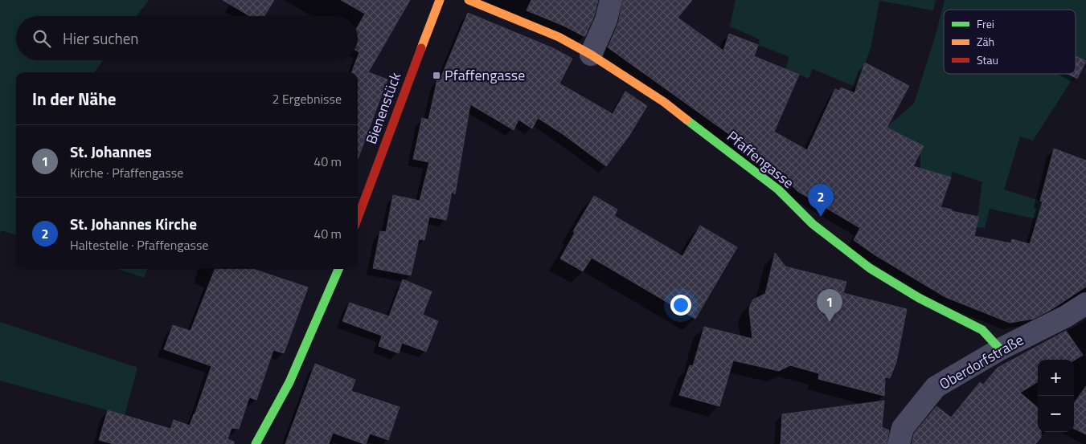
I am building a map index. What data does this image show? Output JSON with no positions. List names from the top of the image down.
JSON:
{
  "streets": {
    "street": ["Bienenstück", "Pfaffengasse", "Oberdorfstraße"]
  },
  "crossings": [
    ["Pfaffengasse", "Oberdorfstraße"]
  ],
  "places": {
    "transit": ["Pfaffengasse"]
  },
  "legend": ["Frei", "Zäh", "Stau"],
  "page": {
    "search": "Hier suchen",
    "heading": ["In der Nähe", "2 Ergebnisse"],
    "list": [
      {
        "mark": "1",
        "name": "St. Johannes",
        "note": "Kirche · Pfaffengasse",
        "value": "40 m"
      },
      {
        "mark": "2",
        "name": "St. Johannes Kirche",
        "note": "Haltestelle · Pfaffengasse",
        "value": "40 m"
      }
    ],
    "pins": ["2", "1"],
    "map_buttons": ["+", "−"]
  }
}
